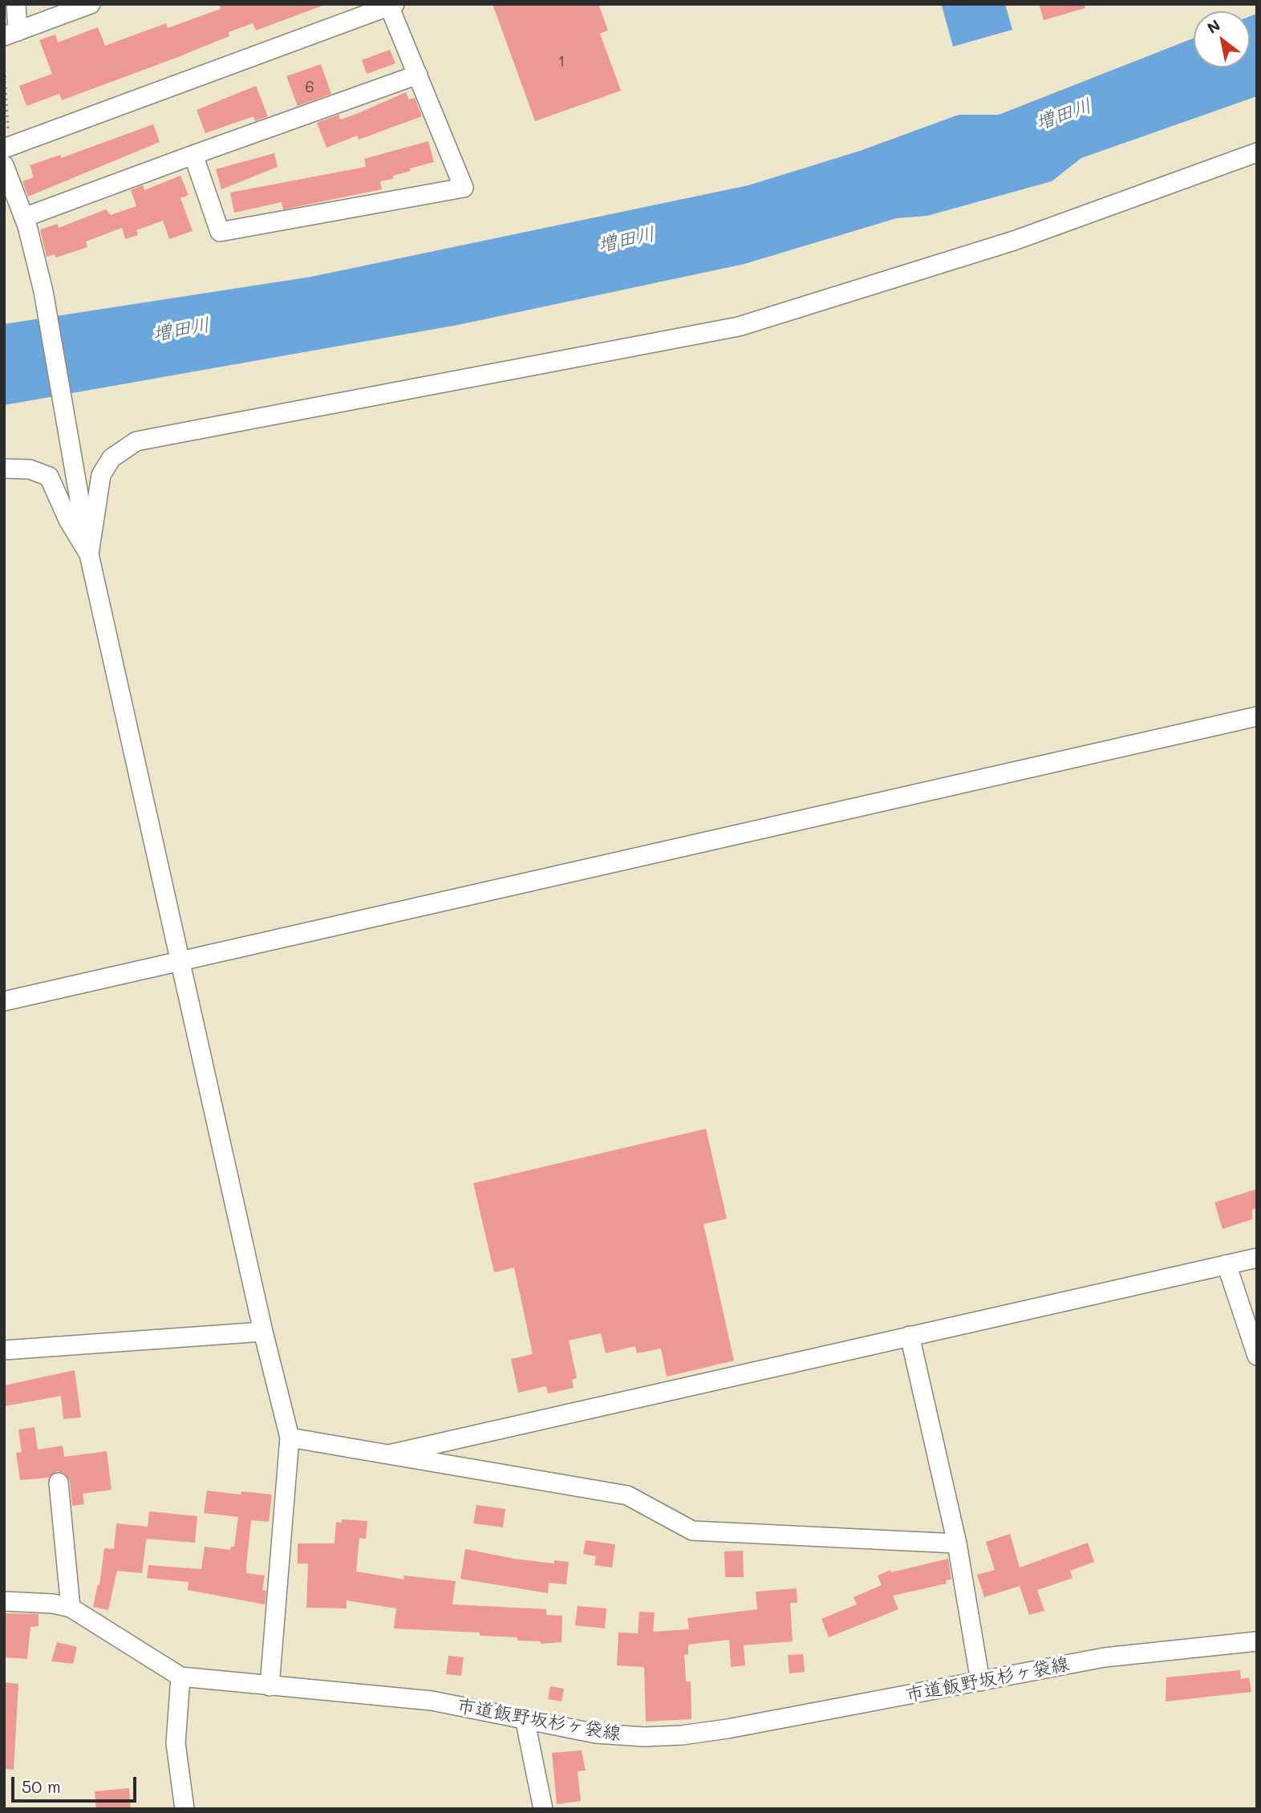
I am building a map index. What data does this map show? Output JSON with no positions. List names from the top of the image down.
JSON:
{
  "streets": {
    "street": ["市道飯野坂杉ヶ袋線"]
  },
  "water": ["増田川"],
  "house_numbers": ["1", "6"],
  "scale_bar": "50 m",
  "north": "top left"
}
